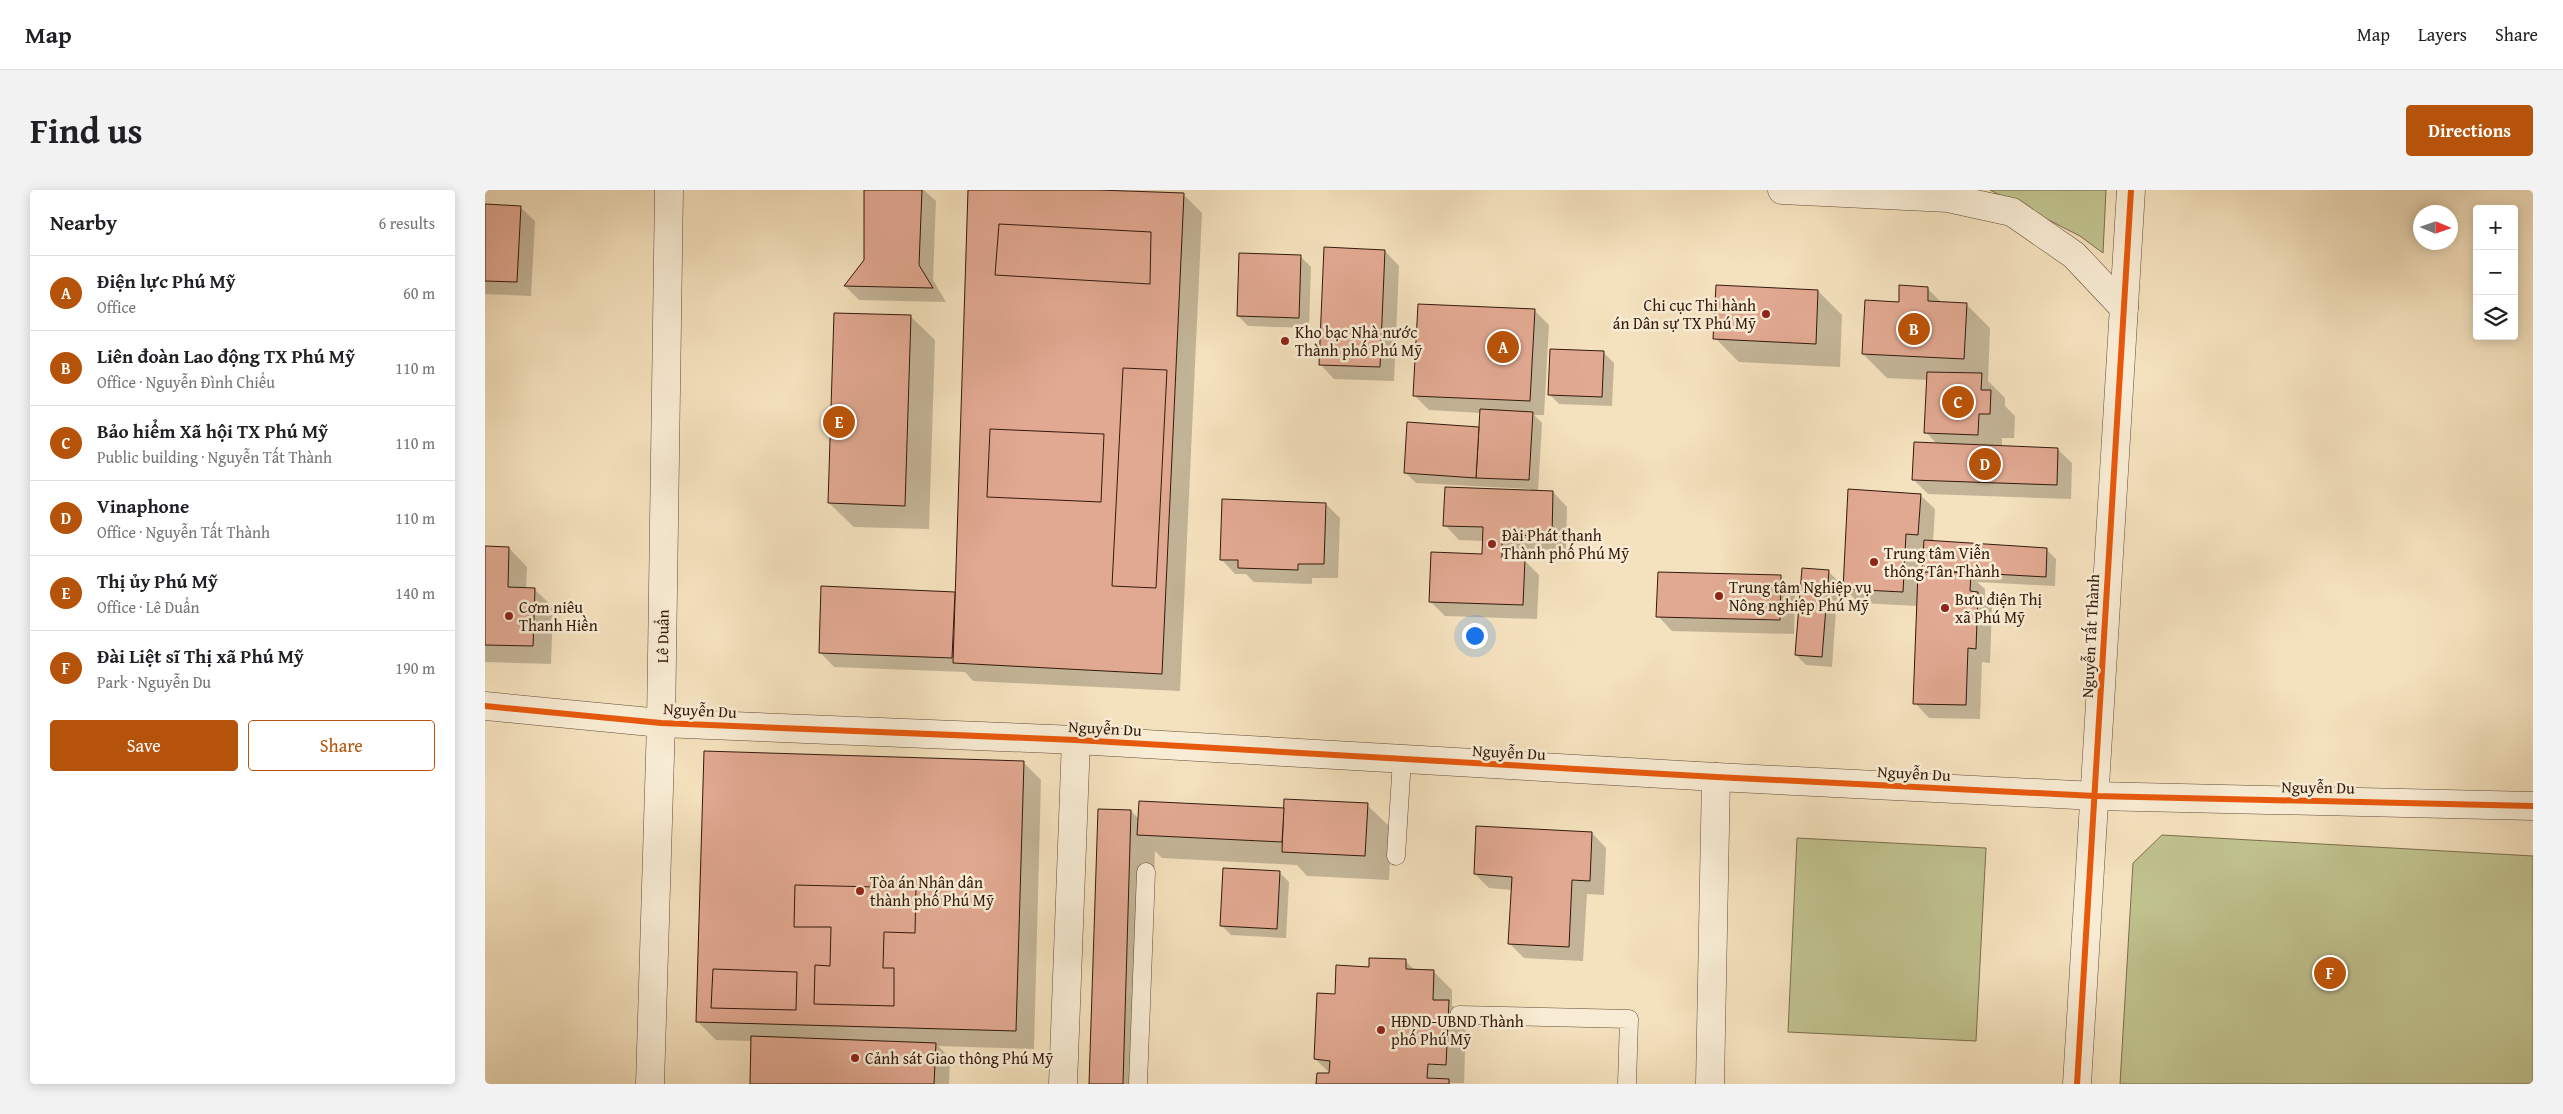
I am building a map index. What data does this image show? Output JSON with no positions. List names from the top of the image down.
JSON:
{
  "streets": {
    "street": ["Nguyễn Tất Thành", "Lê Duẩn", "Nguyễn Du"]
  },
  "crossings": [
    ["Nguyễn Tất Thành", "Nguyễn Du"],
    ["Lê Duẩn", "Nguyễn Du"]
  ],
  "places": [
    "Chi cục Thi hành án Dân sự TX Phú Mỹ",
    "Kho bạc Nhà nước Thành phố Phú Mỹ",
    "Đài Phát thanh Thành phố Phú Mỹ",
    "Trung tâm Viễn thông Tân Thành",
    "Trung tâm Nghiệp vụ Nông nghiệp Phú Mỹ",
    "Bưu điện Thị xã Phú Mỹ",
    "Cơm niêu Thanh Hiền",
    "Tòa án Nhân dân thành phố Phú Mỹ",
    "HĐND-UBND Thành phố Phú Mỹ",
    "Cảnh sát Giao thông Phú Mỹ"
  ],
  "north": "right",
  "page": {
    "header": "Map",
    "nav": ["Map", "Layers", "Share"],
    "title": "Find us",
    "buttons": [
      "Directions",
      ["Save", "Share"]
    ],
    "heading": ["Nearby", "6 results"],
    "map_buttons": ["+", "−"],
    "list": [
      {
        "mark": "A",
        "name": "Điện lực Phú Mỹ",
        "note": "Office",
        "value": "60 m"
      },
      {
        "mark": "B",
        "name": "Liên đoàn Lao động TX Phú Mỹ",
        "note": "Office · Nguyễn Đình Chiểu",
        "value": "110 m"
      },
      {
        "mark": "C",
        "name": "Bảo hiểm Xã hội TX Phú Mỹ",
        "note": "Public building · Nguyễn Tất Thành",
        "value": "110 m"
      },
      {
        "mark": "D",
        "name": "Vinaphone",
        "note": "Office · Nguyễn Tất Thành",
        "value": "110 m"
      },
      {
        "mark": "E",
        "name": "Thị ủy Phú Mỹ",
        "note": "Office · Lê Duẩn",
        "value": "140 m"
      },
      {
        "mark": "F",
        "name": "Đài Liệt sĩ Thị xã Phú Mỹ",
        "note": "Park · Nguyễn Du",
        "value": "190 m"
      }
    ],
    "pins": [
      "B",
      "A",
      "C",
      "E",
      "D",
      "F"
    ]
  }
}
